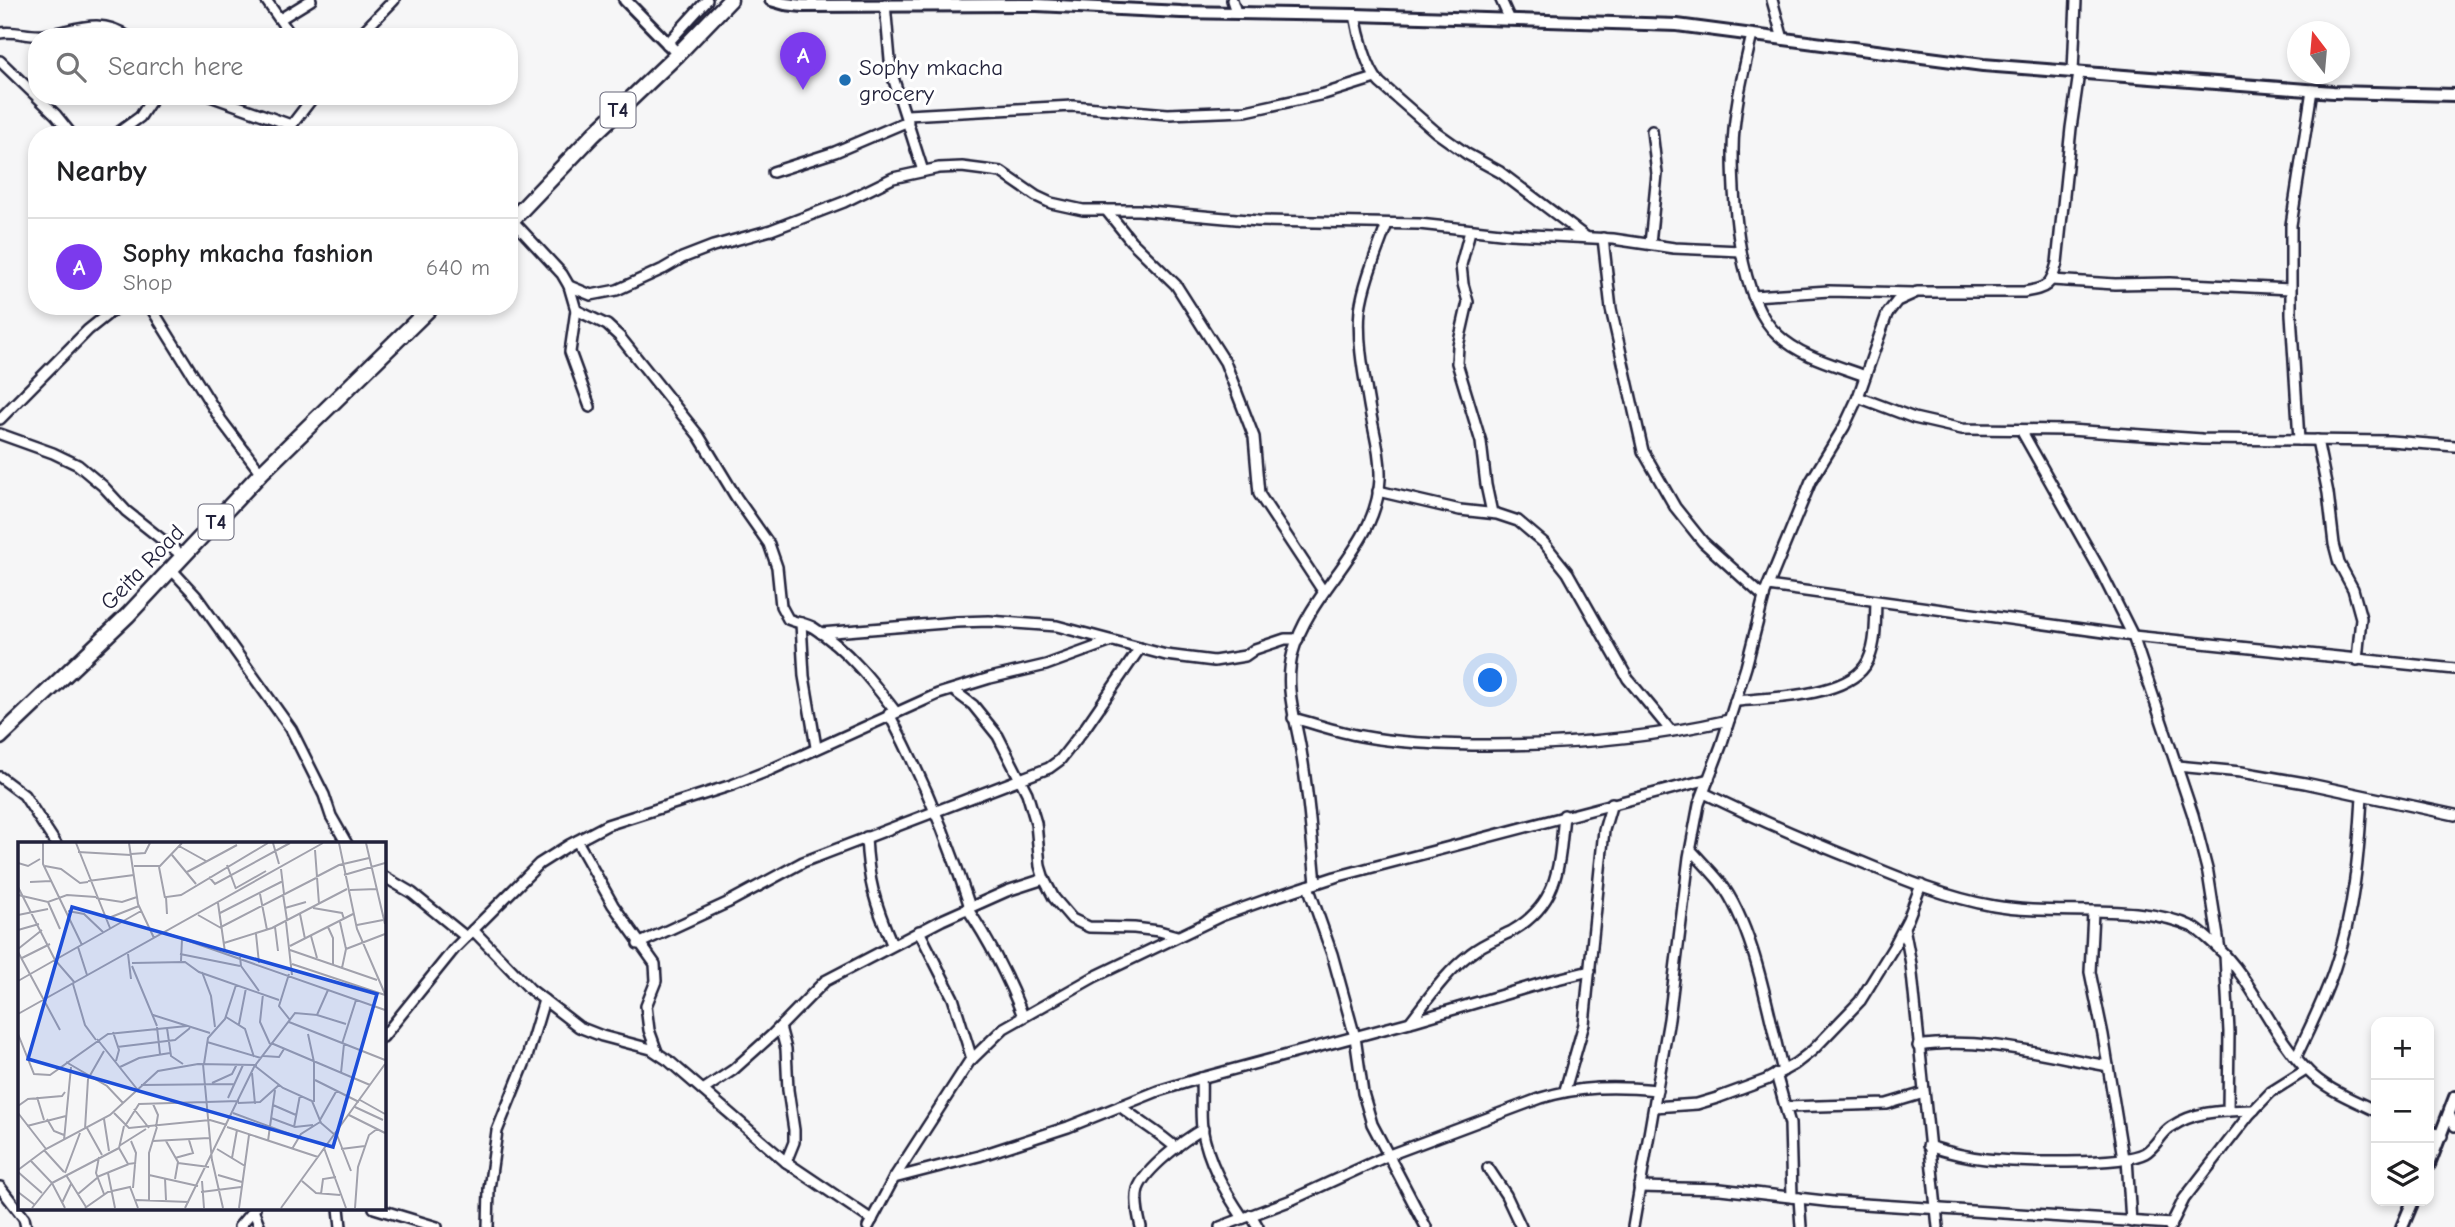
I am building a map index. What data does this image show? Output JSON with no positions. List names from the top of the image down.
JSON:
{
  "streets": {
    "highway": ["T4", "Geita Road"]
  },
  "places": ["Sophy mkacha grocery"],
  "north": "top",
  "page": {
    "search": "Search here",
    "pins": "A",
    "heading": "Nearby",
    "list": [
      {
        "mark": "A",
        "name": "Sophy mkacha fashion",
        "note": "Shop",
        "value": "640 m"
      }
    ],
    "map_buttons": ["+", "−"]
  }
}
